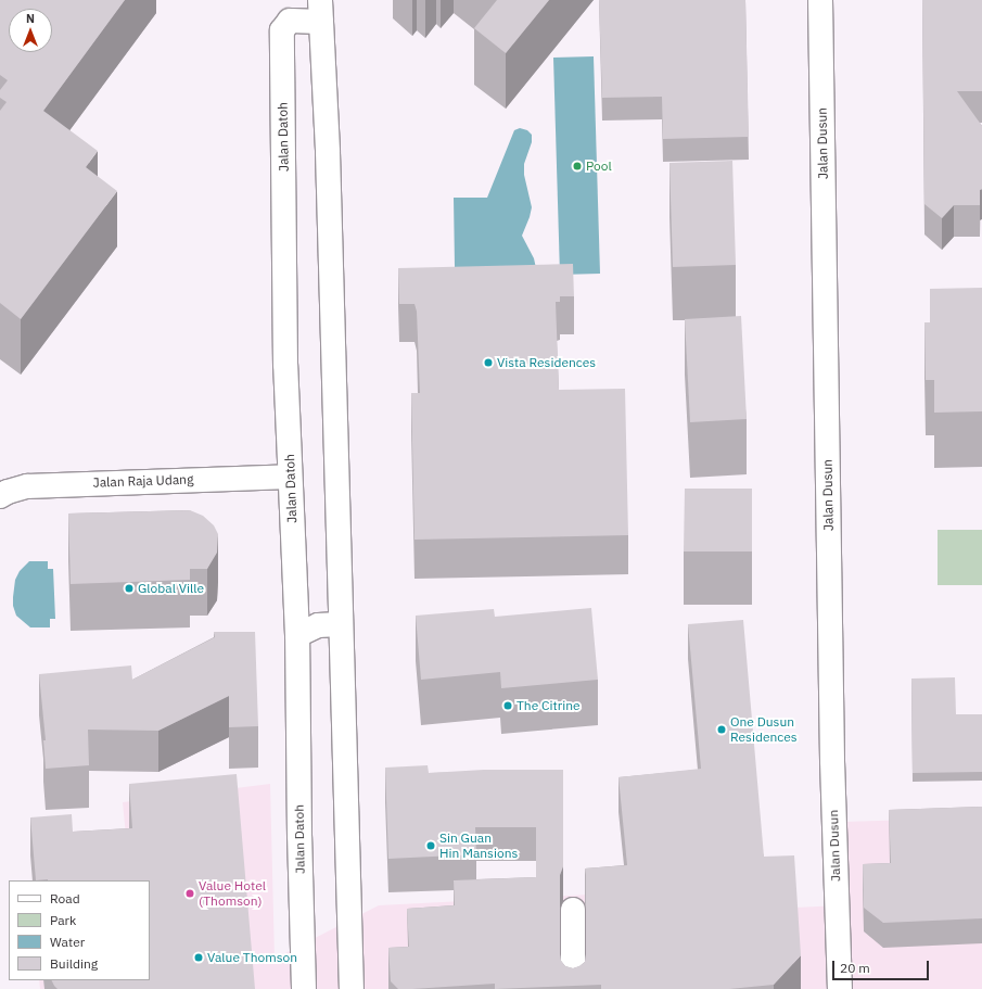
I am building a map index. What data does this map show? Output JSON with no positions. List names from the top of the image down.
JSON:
{
  "streets": {
    "street": ["Jalan Datoh", "Jalan Dusun", "Jalan Raja Udang"]
  },
  "crossings": [
    ["Jalan Datoh", "Jalan Raja Udang"]
  ],
  "places": [
    "Pool",
    "Vista Residences",
    "Global Ville",
    "The Citrine",
    "One Dusun Residences",
    "Sin Guan Hin Mansions",
    "Value Hotel (Thomson)",
    "Value Thomson"
  ],
  "legend": [
    "Road",
    "Park",
    "Water",
    "Building"
  ],
  "scale_bar": "20 m",
  "north": "top"
}
